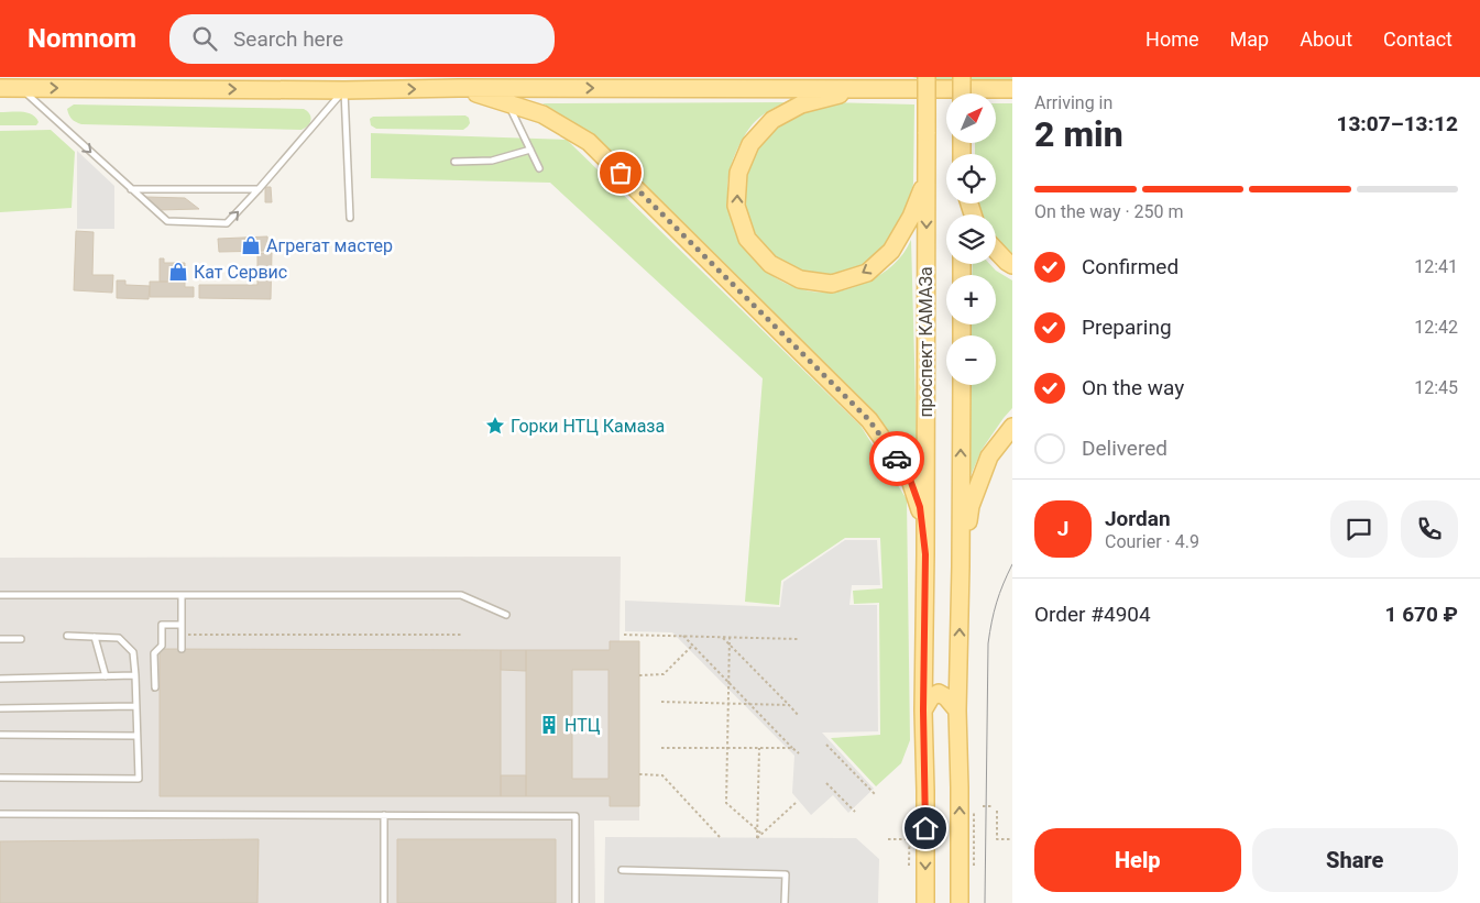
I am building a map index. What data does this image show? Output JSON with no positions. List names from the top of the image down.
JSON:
{
  "streets": {
    "main road": ["проспект КАМАЗа"]
  },
  "places": {
    "shop": ["Агрегат мастер", "Кат Сервис"],
    "place": ["Горки НТЦ Камаза"],
    "building": ["НТЦ"]
  },
  "north": "top right",
  "page": {
    "header": "Nomnom",
    "search": "Search here",
    "nav": [
      "Home",
      "Map",
      "About",
      "Contact"
    ],
    "heading": ["2 min", "Arriving in", "13:07–13:12"],
    "panel": [
      "Jordan",
      "Courier · 4.9",
      "Order #4904",
      "1 670 ₽"
    ],
    "map_buttons": ["+", "−"],
    "bar": "On the way · 250 m",
    "list": [
      ["Confirmed", "12:41"],
      ["Preparing", "12:42"],
      ["On the way", "12:45"],
      "Delivered"
    ],
    "round": "J",
    "buttons": ["Help", "Share"]
  }
}
